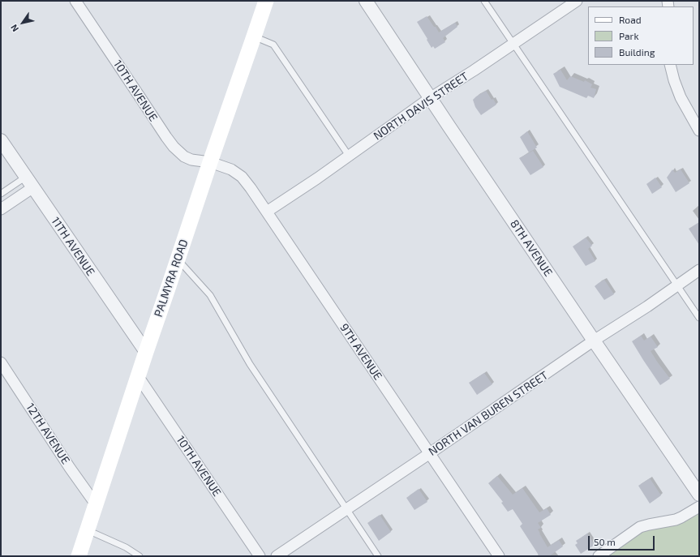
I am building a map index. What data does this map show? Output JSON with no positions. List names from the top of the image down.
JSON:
{
  "streets": {
    "main road": ["PALMYRA ROAD"],
    "street": [
      "10TH AVENUE",
      "NORTH DAVIS STREET",
      "11TH AVENUE",
      "8TH AVENUE",
      "9TH AVENUE",
      "NORTH VAN BUREN STREET",
      "12TH AVENUE"
    ]
  },
  "crossings": [
    ["10TH AVENUE", "PALMYRA ROAD"],
    ["10TH AVENUE", "9TH AVENUE"],
    ["NORTH DAVIS STREET", "8TH AVENUE"],
    ["NORTH DAVIS STREET", "9TH AVENUE"],
    ["11TH AVENUE", "PALMYRA ROAD"],
    ["8TH AVENUE", "NORTH VAN BUREN STREET"],
    ["PALMYRA ROAD", "9TH AVENUE"],
    ["PALMYRA ROAD", "12TH AVENUE"],
    ["9TH AVENUE", "NORTH VAN BUREN STREET"]
  ],
  "legend": ["Road", "Park", "Building"],
  "scale_bar": "50 m",
  "north": "bottom left"
}
